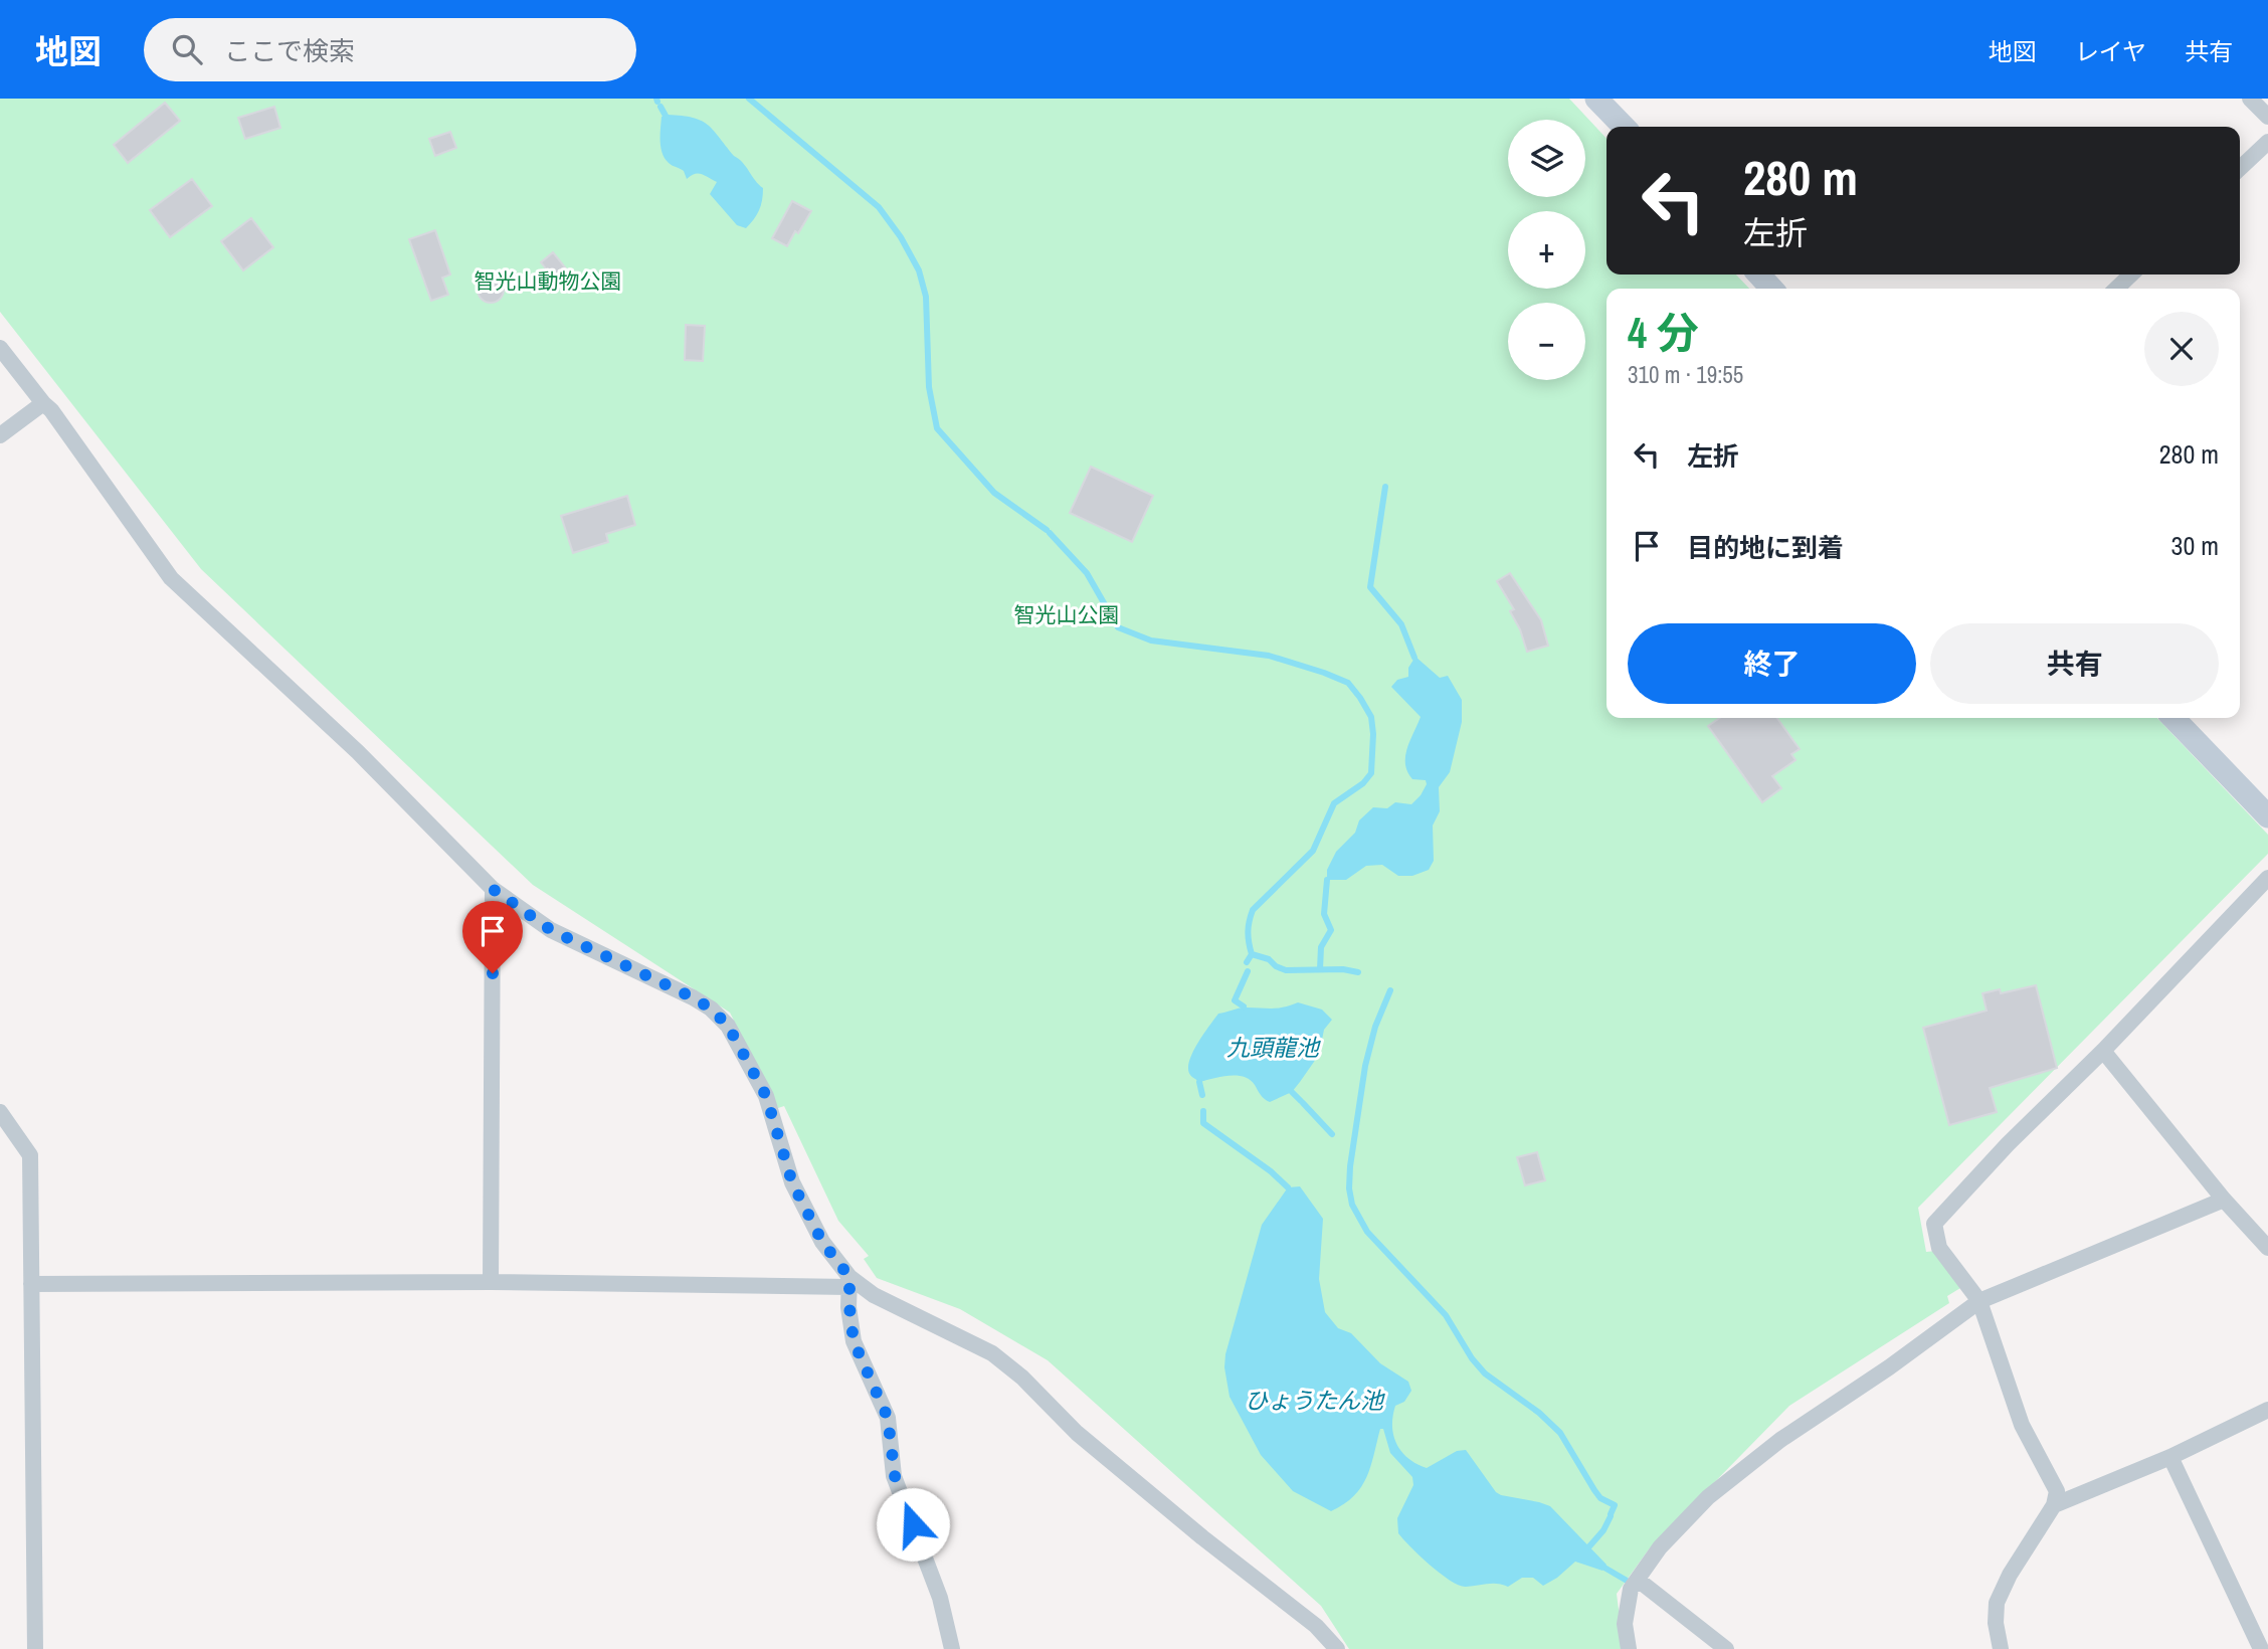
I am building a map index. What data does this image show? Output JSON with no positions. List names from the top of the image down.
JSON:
{
  "water": ["九頭龍池", "ひょうたん池"],
  "parks": ["智光山動物公園", "智光山公園"],
  "page": {
    "header": "地図",
    "search": "ここで検索",
    "nav": ["地図", "レイヤ", "共有"],
    "map_buttons": ["+", "−"],
    "turn": ["280 m", "左折"],
    "heading": ["4 分", "310 m · 19:55"],
    "list": [
      {
        "name": "左折",
        "value": "280 m"
      },
      {
        "name": "目的地に到着",
        "value": "30 m"
      }
    ],
    "buttons": ["終了", "共有"]
  }
}
